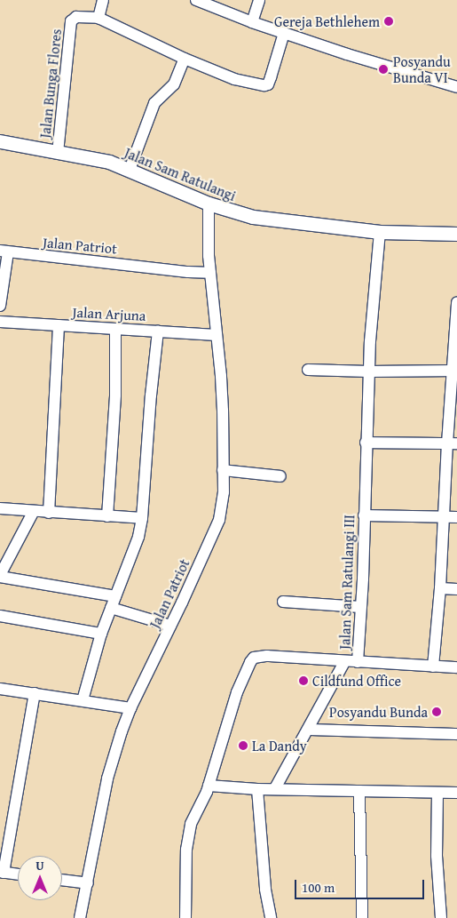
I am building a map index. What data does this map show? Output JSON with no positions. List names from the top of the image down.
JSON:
{
  "streets": {
    "main road": ["Jalan Sam Ratulangi"],
    "street": [
      "Jalan Bunga Flores",
      "Jalan Patriot",
      "Jalan Arjuna",
      "Jalan Sam Ratulangi III"
    ]
  },
  "crossings": [
    ["Jalan Bunga Flores", "Jalan Sam Ratulangi"],
    ["Jalan Sam Ratulangi", "Jalan Patriot"],
    ["Jalan Sam Ratulangi", "Jalan Sam Ratulangi III"],
    ["Jalan Patriot", "Jalan Arjuna"]
  ],
  "places": [
    "Gereja Bethlehem",
    "Posyandu Bunda VI",
    "Cildfund Office",
    "Posyandu Bunda",
    "La Dandy"
  ],
  "scale_bar": "100 m",
  "north": "top"
}
